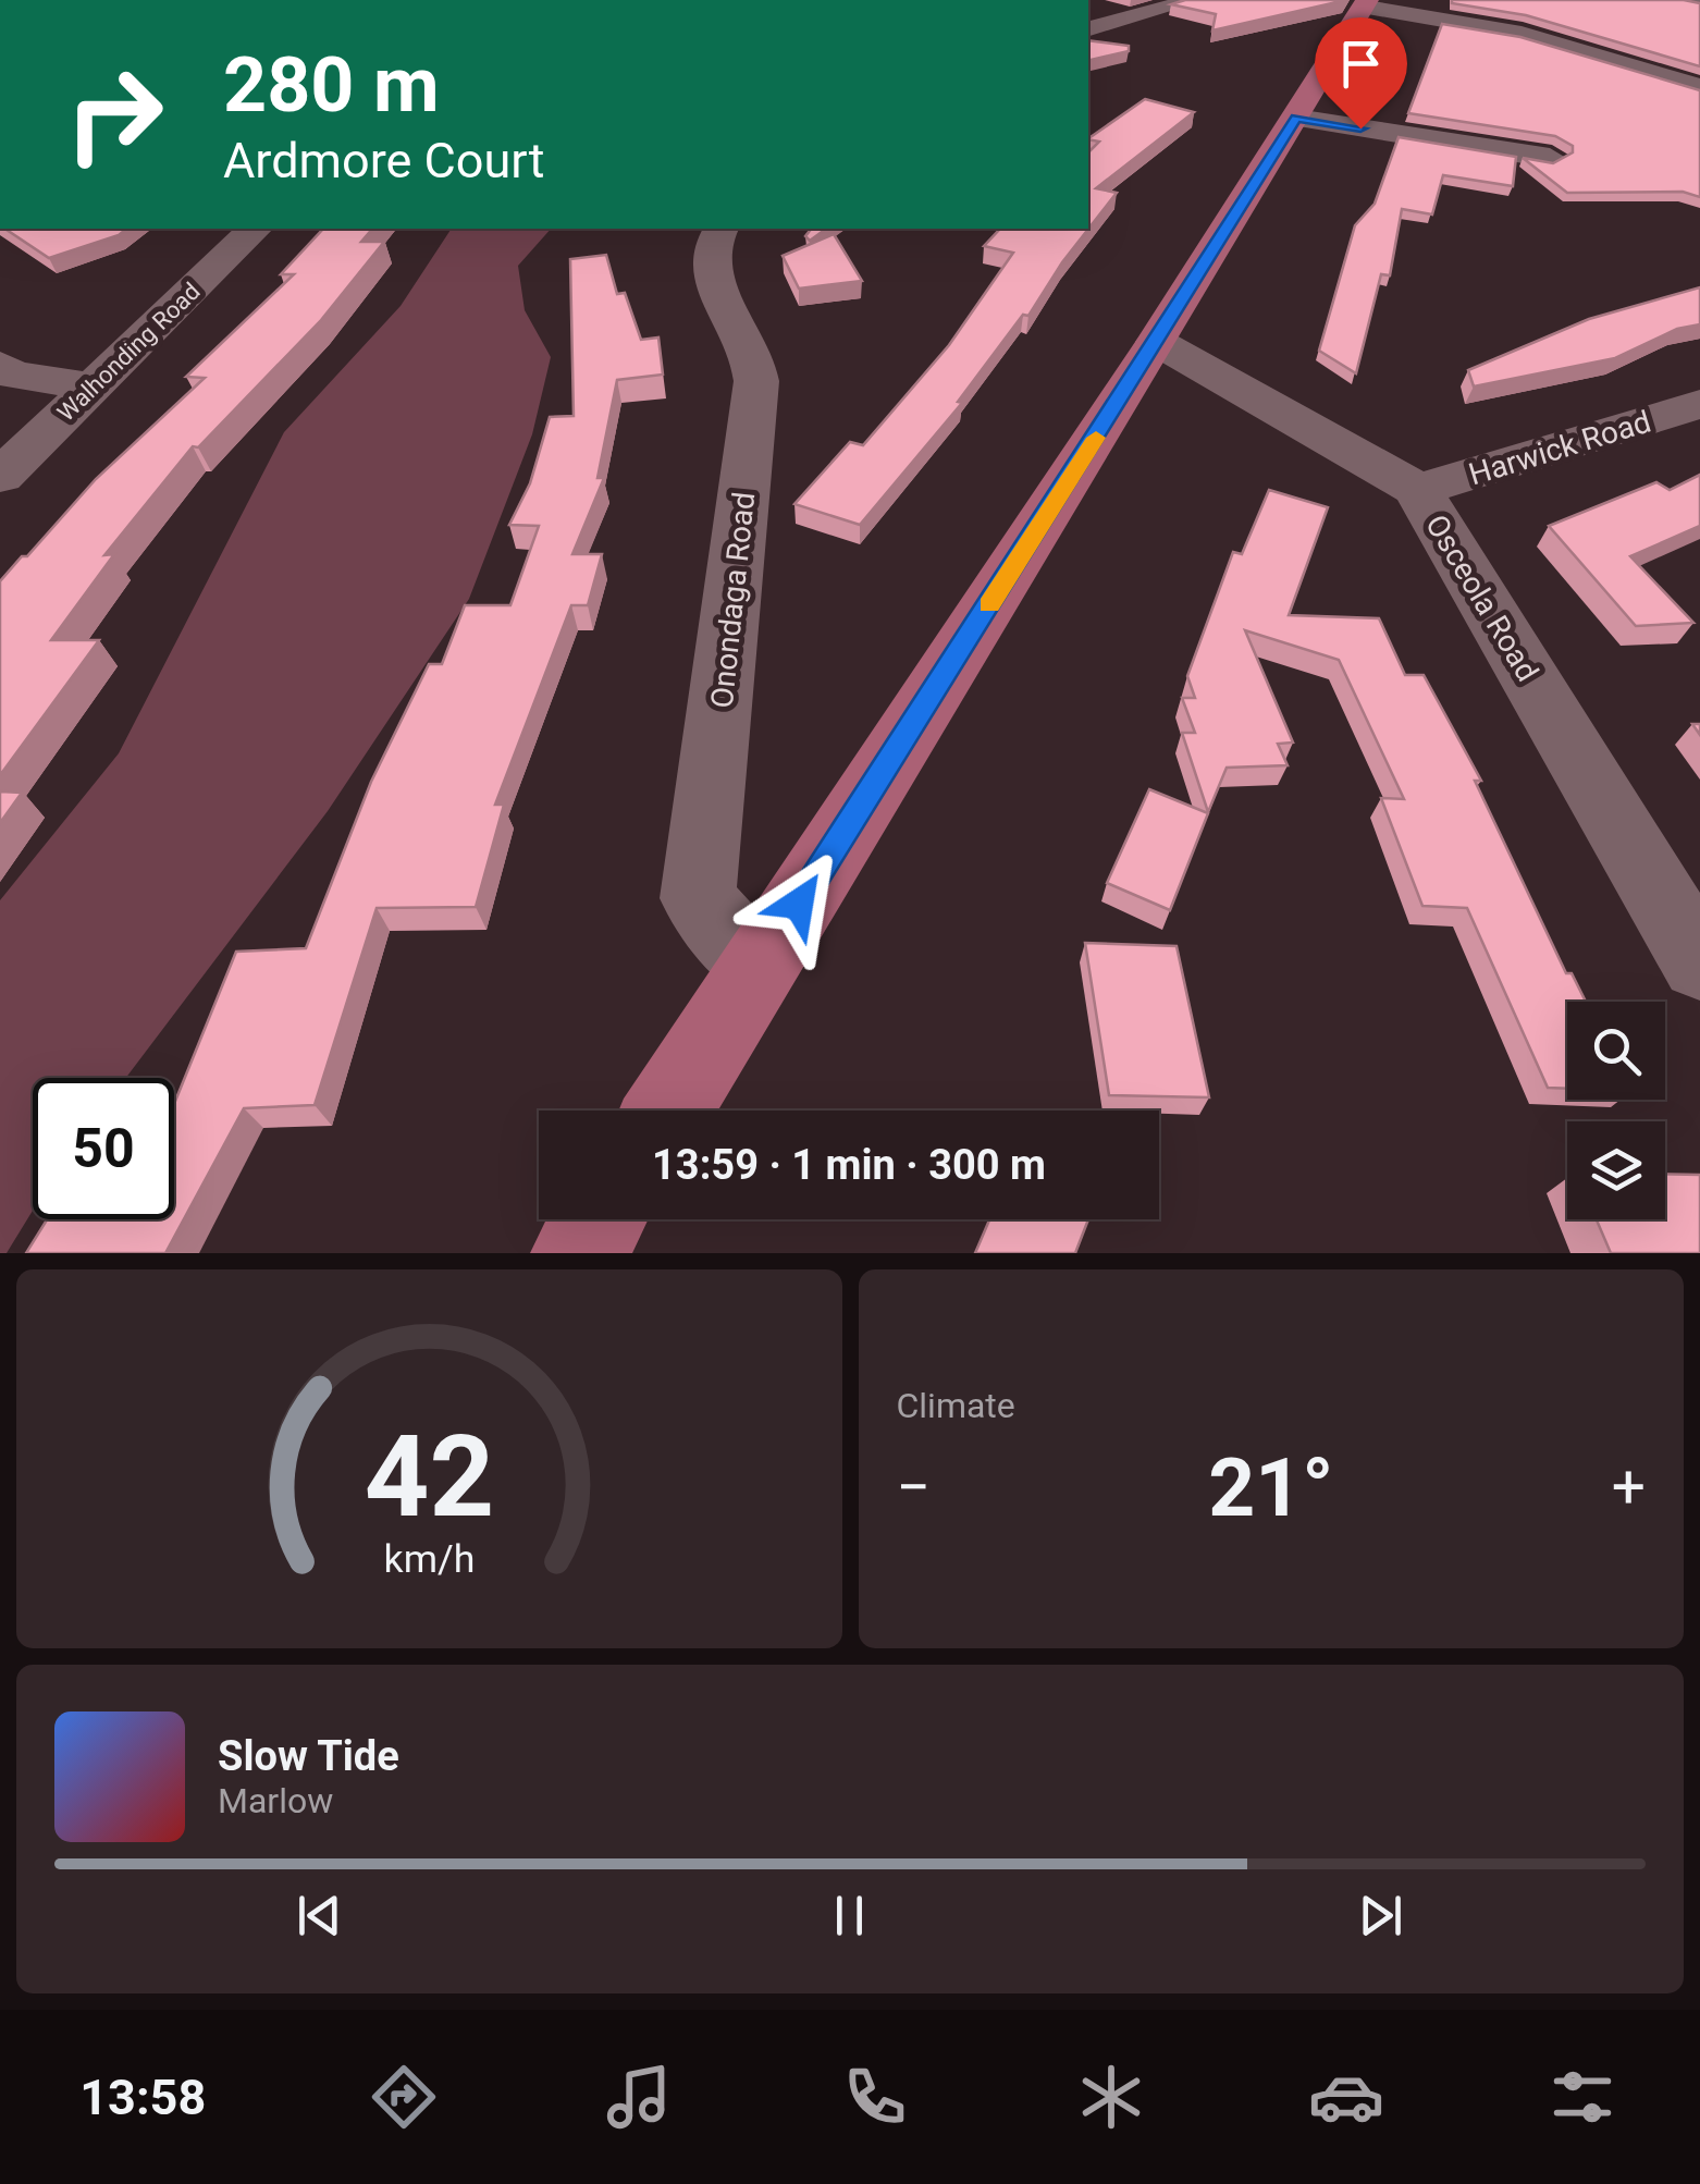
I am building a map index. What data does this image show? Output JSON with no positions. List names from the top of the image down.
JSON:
{
  "streets": {
    "street": [
      "Walhonding Road",
      "Harwick Road",
      "Osceola Road",
      "Onondaga Road"
    ]
  },
  "crossings": [
    ["Harwick Road", "Osceola Road"]
  ],
  "page": {
    "turn": ["280 m", "Ardmore Court"],
    "limit": "50",
    "trip": "13:59 · 1 min · 300 m",
    "tile": "Climate",
    "heat": ["−", "21°", "+"],
    "song": ["Slow Tide", "Marlow"],
    "tabs": "13:58",
    "gauge": ["42", "km/h"]
  }
}
